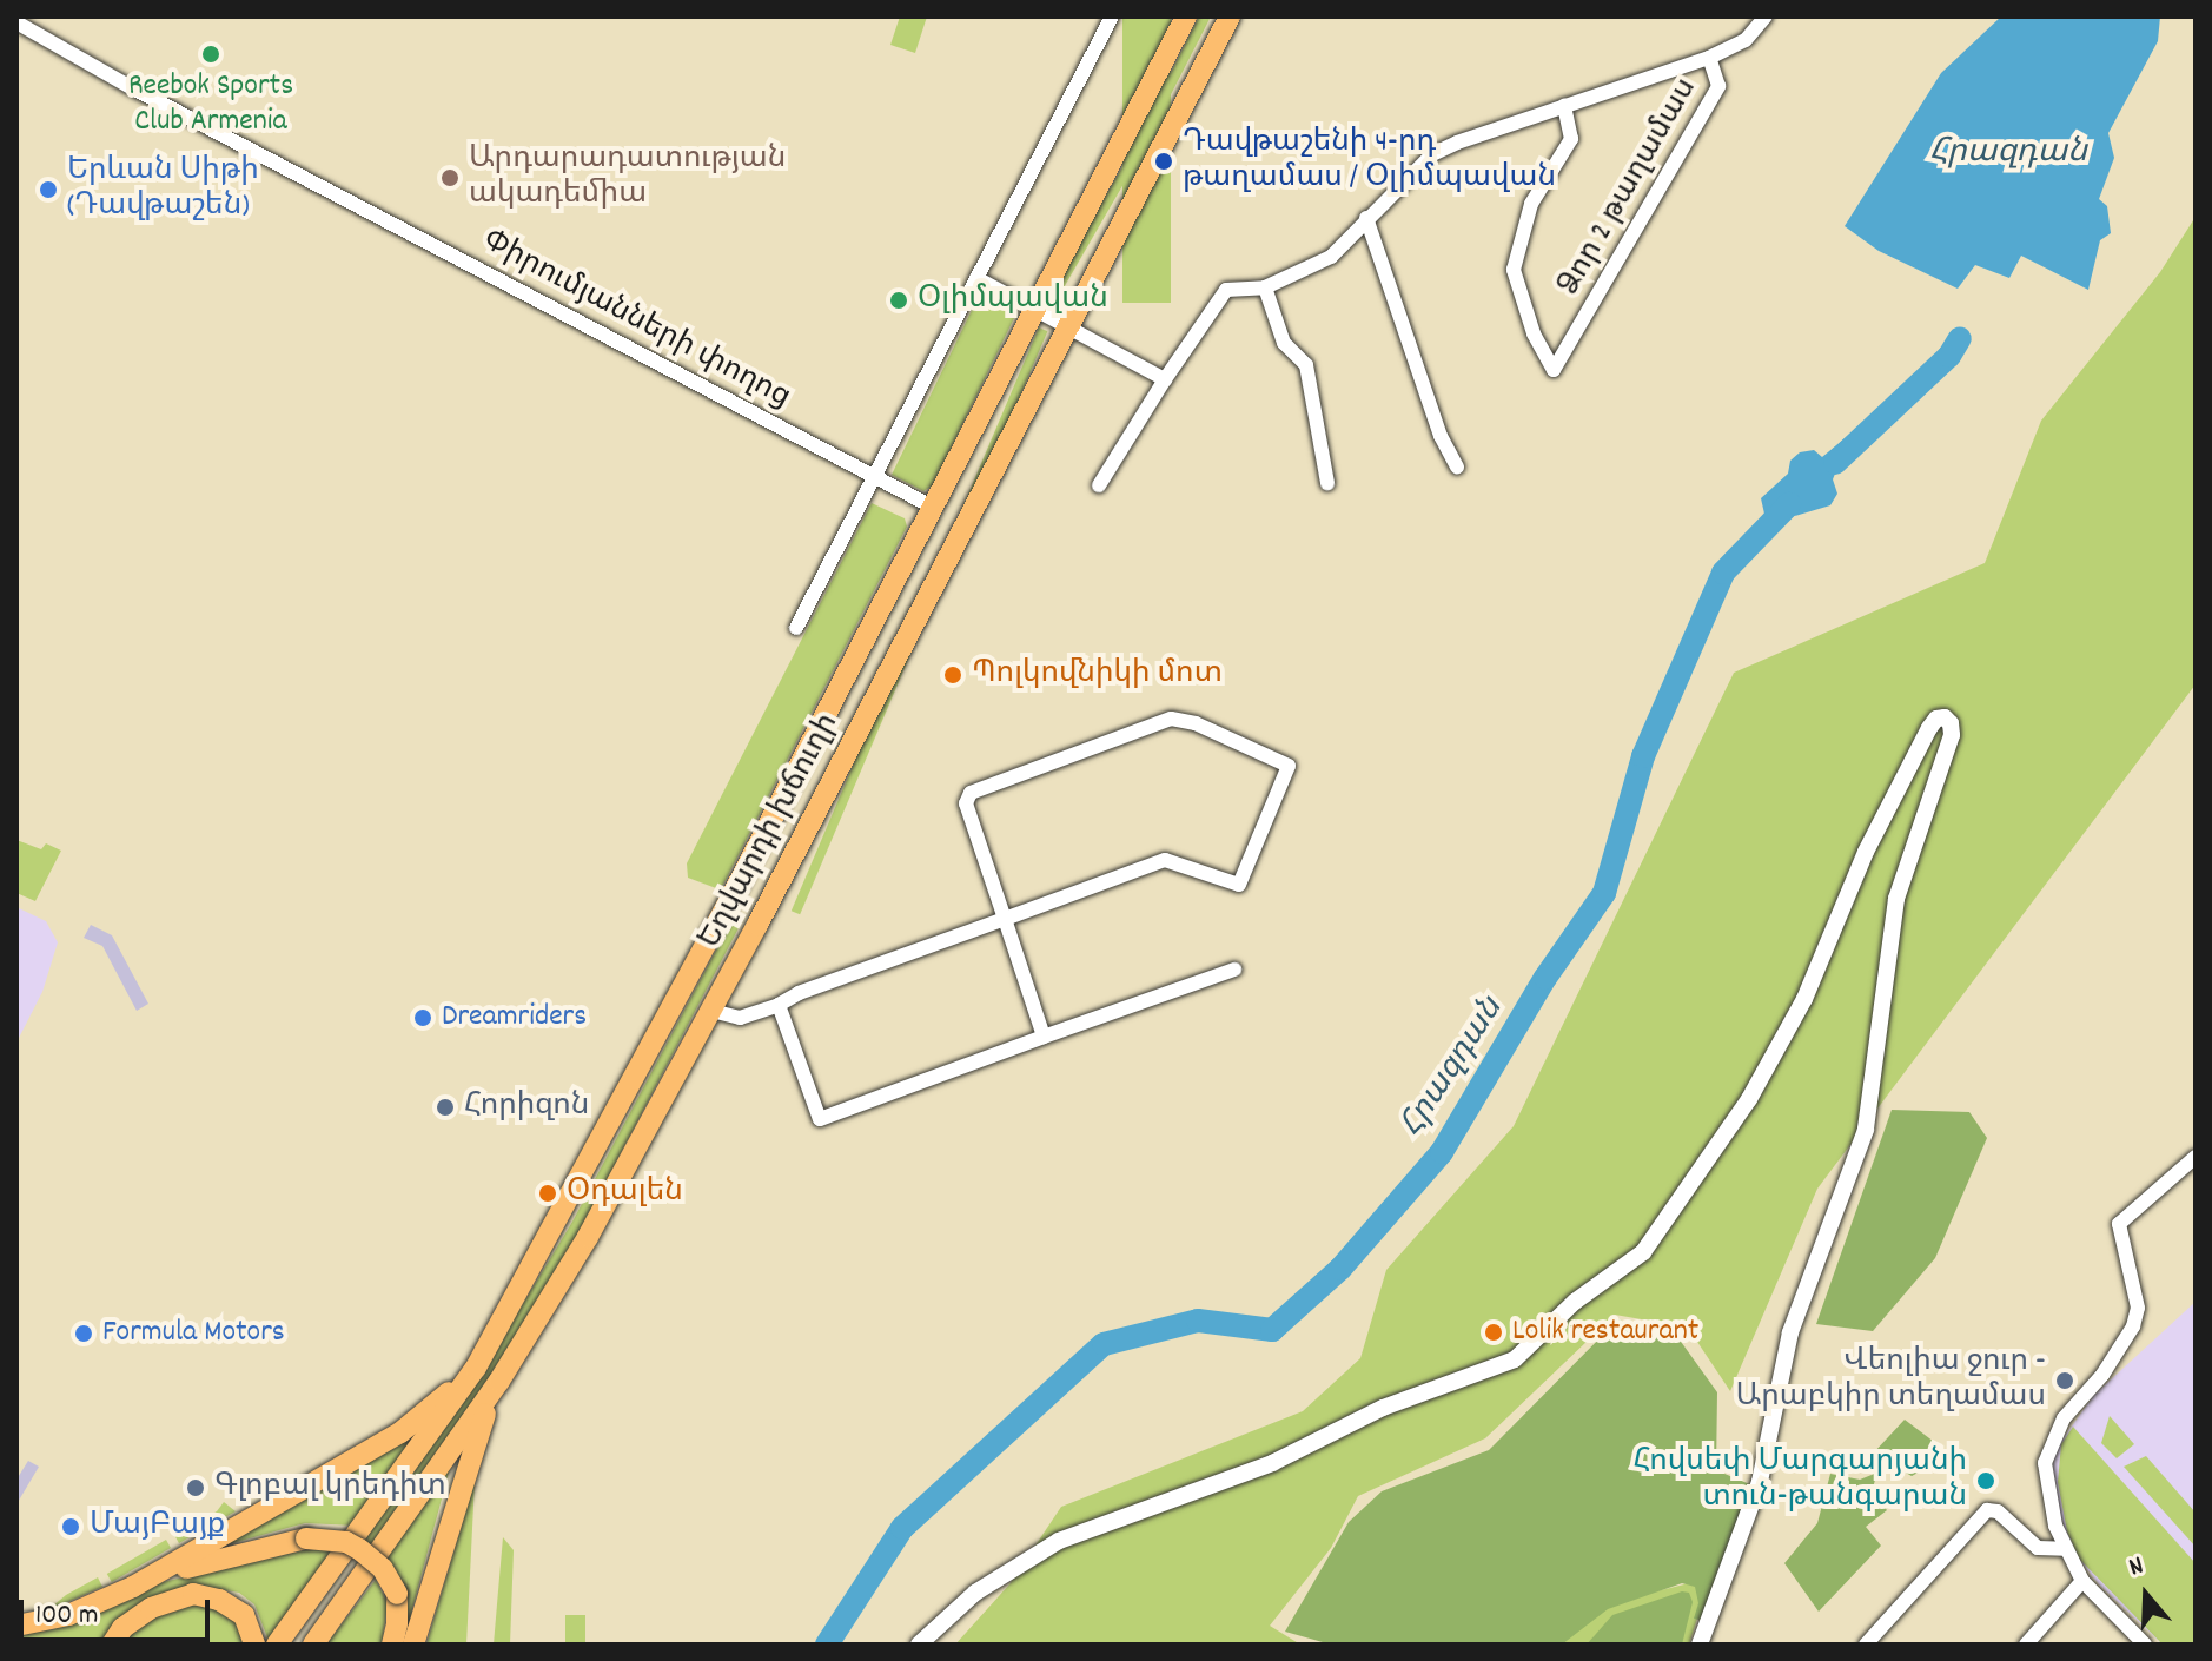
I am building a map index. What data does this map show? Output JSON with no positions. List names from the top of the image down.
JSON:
{
  "streets": {
    "main road": ["Եղվարդի խճուղի"],
    "street": ["Ձոր 2 թաղամաս", "Փիրումյանների փողոց"]
  },
  "crossings": [
    ["Փիրումյանների փողոց", "Եղվարդի խճուղի"]
  ],
  "water": ["Հրազդան"],
  "places": [
    "Reebok Sports Club Armenia",
    "Դավթաշենի 4-րդ թաղամաս / Օլիմպավան",
    "Արդարադատության ակադեմիա",
    "Երևան Սիթի (Դավթաշեն)",
    "Օլիմպավան",
    "Պոլկովնիկի մոտ",
    "Dreamriders",
    "Հորիզոն",
    "Օդալեն",
    "Lolik restaurant",
    "Formula Motors",
    "Վեոլիա ջուր - Արաբկիր տեղամաս",
    "Հովսեփ Մարգարյանի տուն-թանգարան",
    "Գլոբալ կրեդիտ",
    "ՄայԲայք"
  ],
  "scale_bar": "100 m",
  "north": "top"
}
